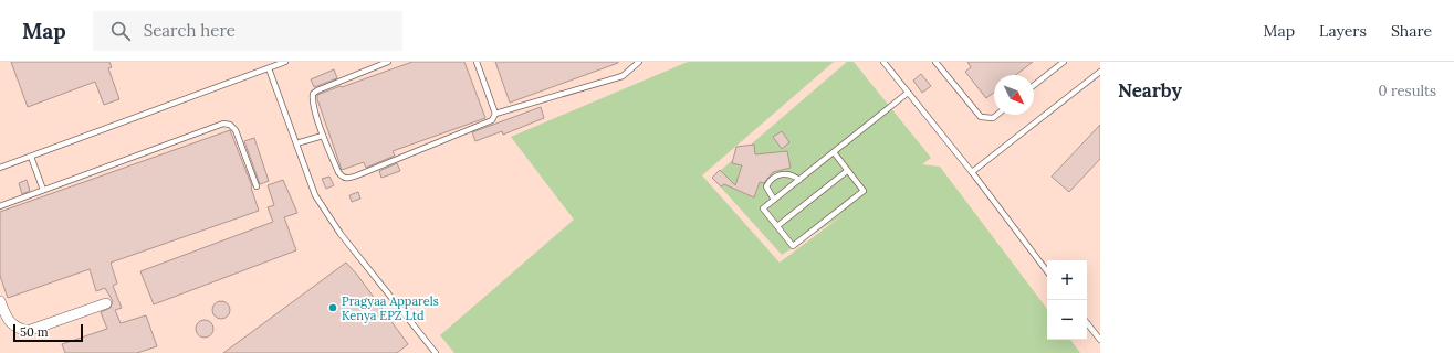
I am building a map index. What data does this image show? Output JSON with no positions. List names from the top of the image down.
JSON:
{
  "places": ["Pragyaa Apparels Kenya EPZ Ltd"],
  "scale_bar": "50 m",
  "north": "bottom right",
  "page": {
    "header": "Map",
    "search": "Search here",
    "nav": ["Map", "Layers", "Share"],
    "heading": ["Nearby", "0 results"],
    "map_buttons": ["+", "−"],
    "scale": "50 m"
  }
}
